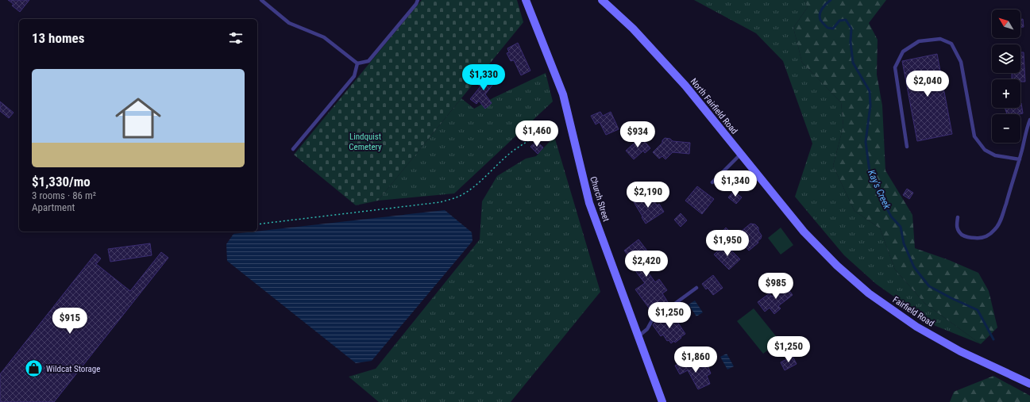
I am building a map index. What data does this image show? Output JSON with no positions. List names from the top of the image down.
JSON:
{
  "streets": {
    "main road": ["North Fairfield Road", "Church Street", "Fairfield Road"]
  },
  "crossings": [
    ["North Fairfield Road", "Fairfield Road"]
  ],
  "water": ["Kay's Creek"],
  "parks": ["Lindquist Cemetery"],
  "places": {
    "shop": ["Wildcat Storage"]
  },
  "north": "top left",
  "page": {
    "map_buttons": ["+", "−"],
    "heading": "13 homes",
    "list": [
      {
        "name": "$1,330/mo",
        "note": "3 rooms · 86 m² · Apartment"
      }
    ],
    "price": [
      "$1,330",
      "$2,040",
      "$1,460",
      "$934",
      "$1,340",
      "$2,190",
      "$1,950",
      "$2,420",
      "$985",
      "$1,250",
      "$915",
      "$1,250",
      "$1,860"
    ]
  }
}
